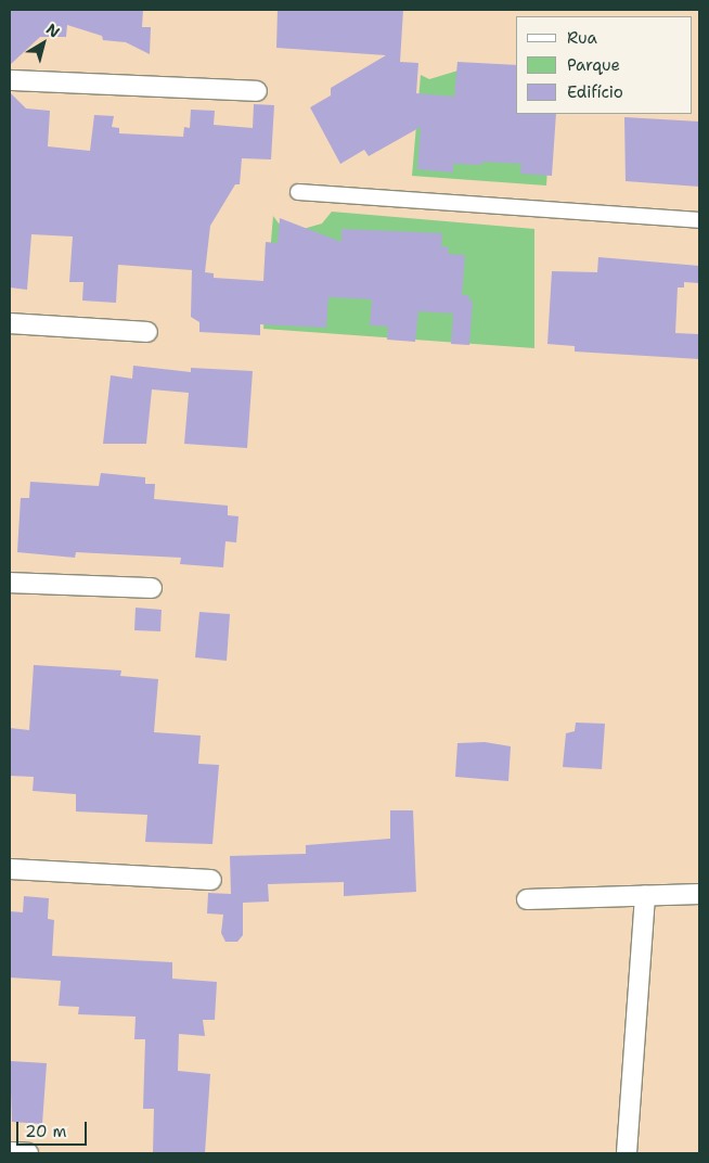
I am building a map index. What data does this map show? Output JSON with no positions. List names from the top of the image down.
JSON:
{
  "legend": ["Rua", "Parque", "Edifício"],
  "scale_bar": "20 m",
  "north": "top right"
}
